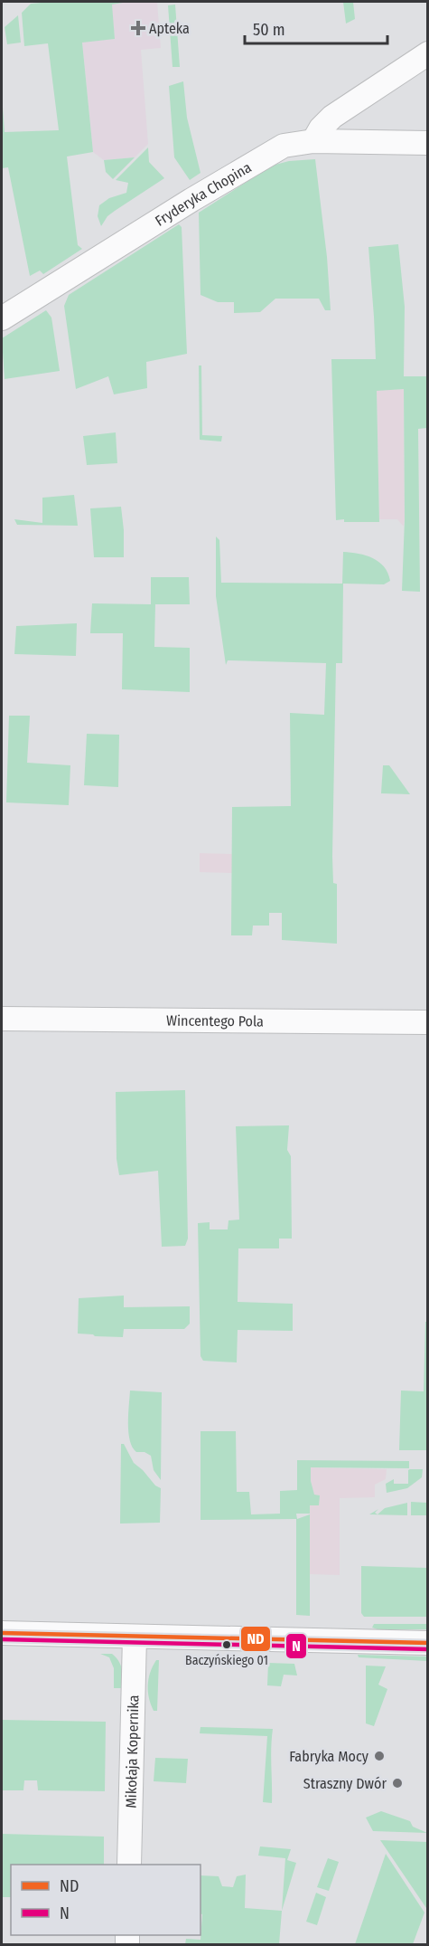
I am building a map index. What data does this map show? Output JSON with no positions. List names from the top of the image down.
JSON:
{
  "streets": {
    "street": ["Fryderyka Chopina", "Wincentego Pola", "Mikołaja Kopernika"]
  },
  "places": {
    "health": ["Apteka"],
    "other": ["Baczyńskiego 01", "Fabryka Mocy", "Straszny Dwór"]
  },
  "lines": ["transit line ND", "transit line N"],
  "legend": ["ND", "N"],
  "scale_bar": "50 m"
}
